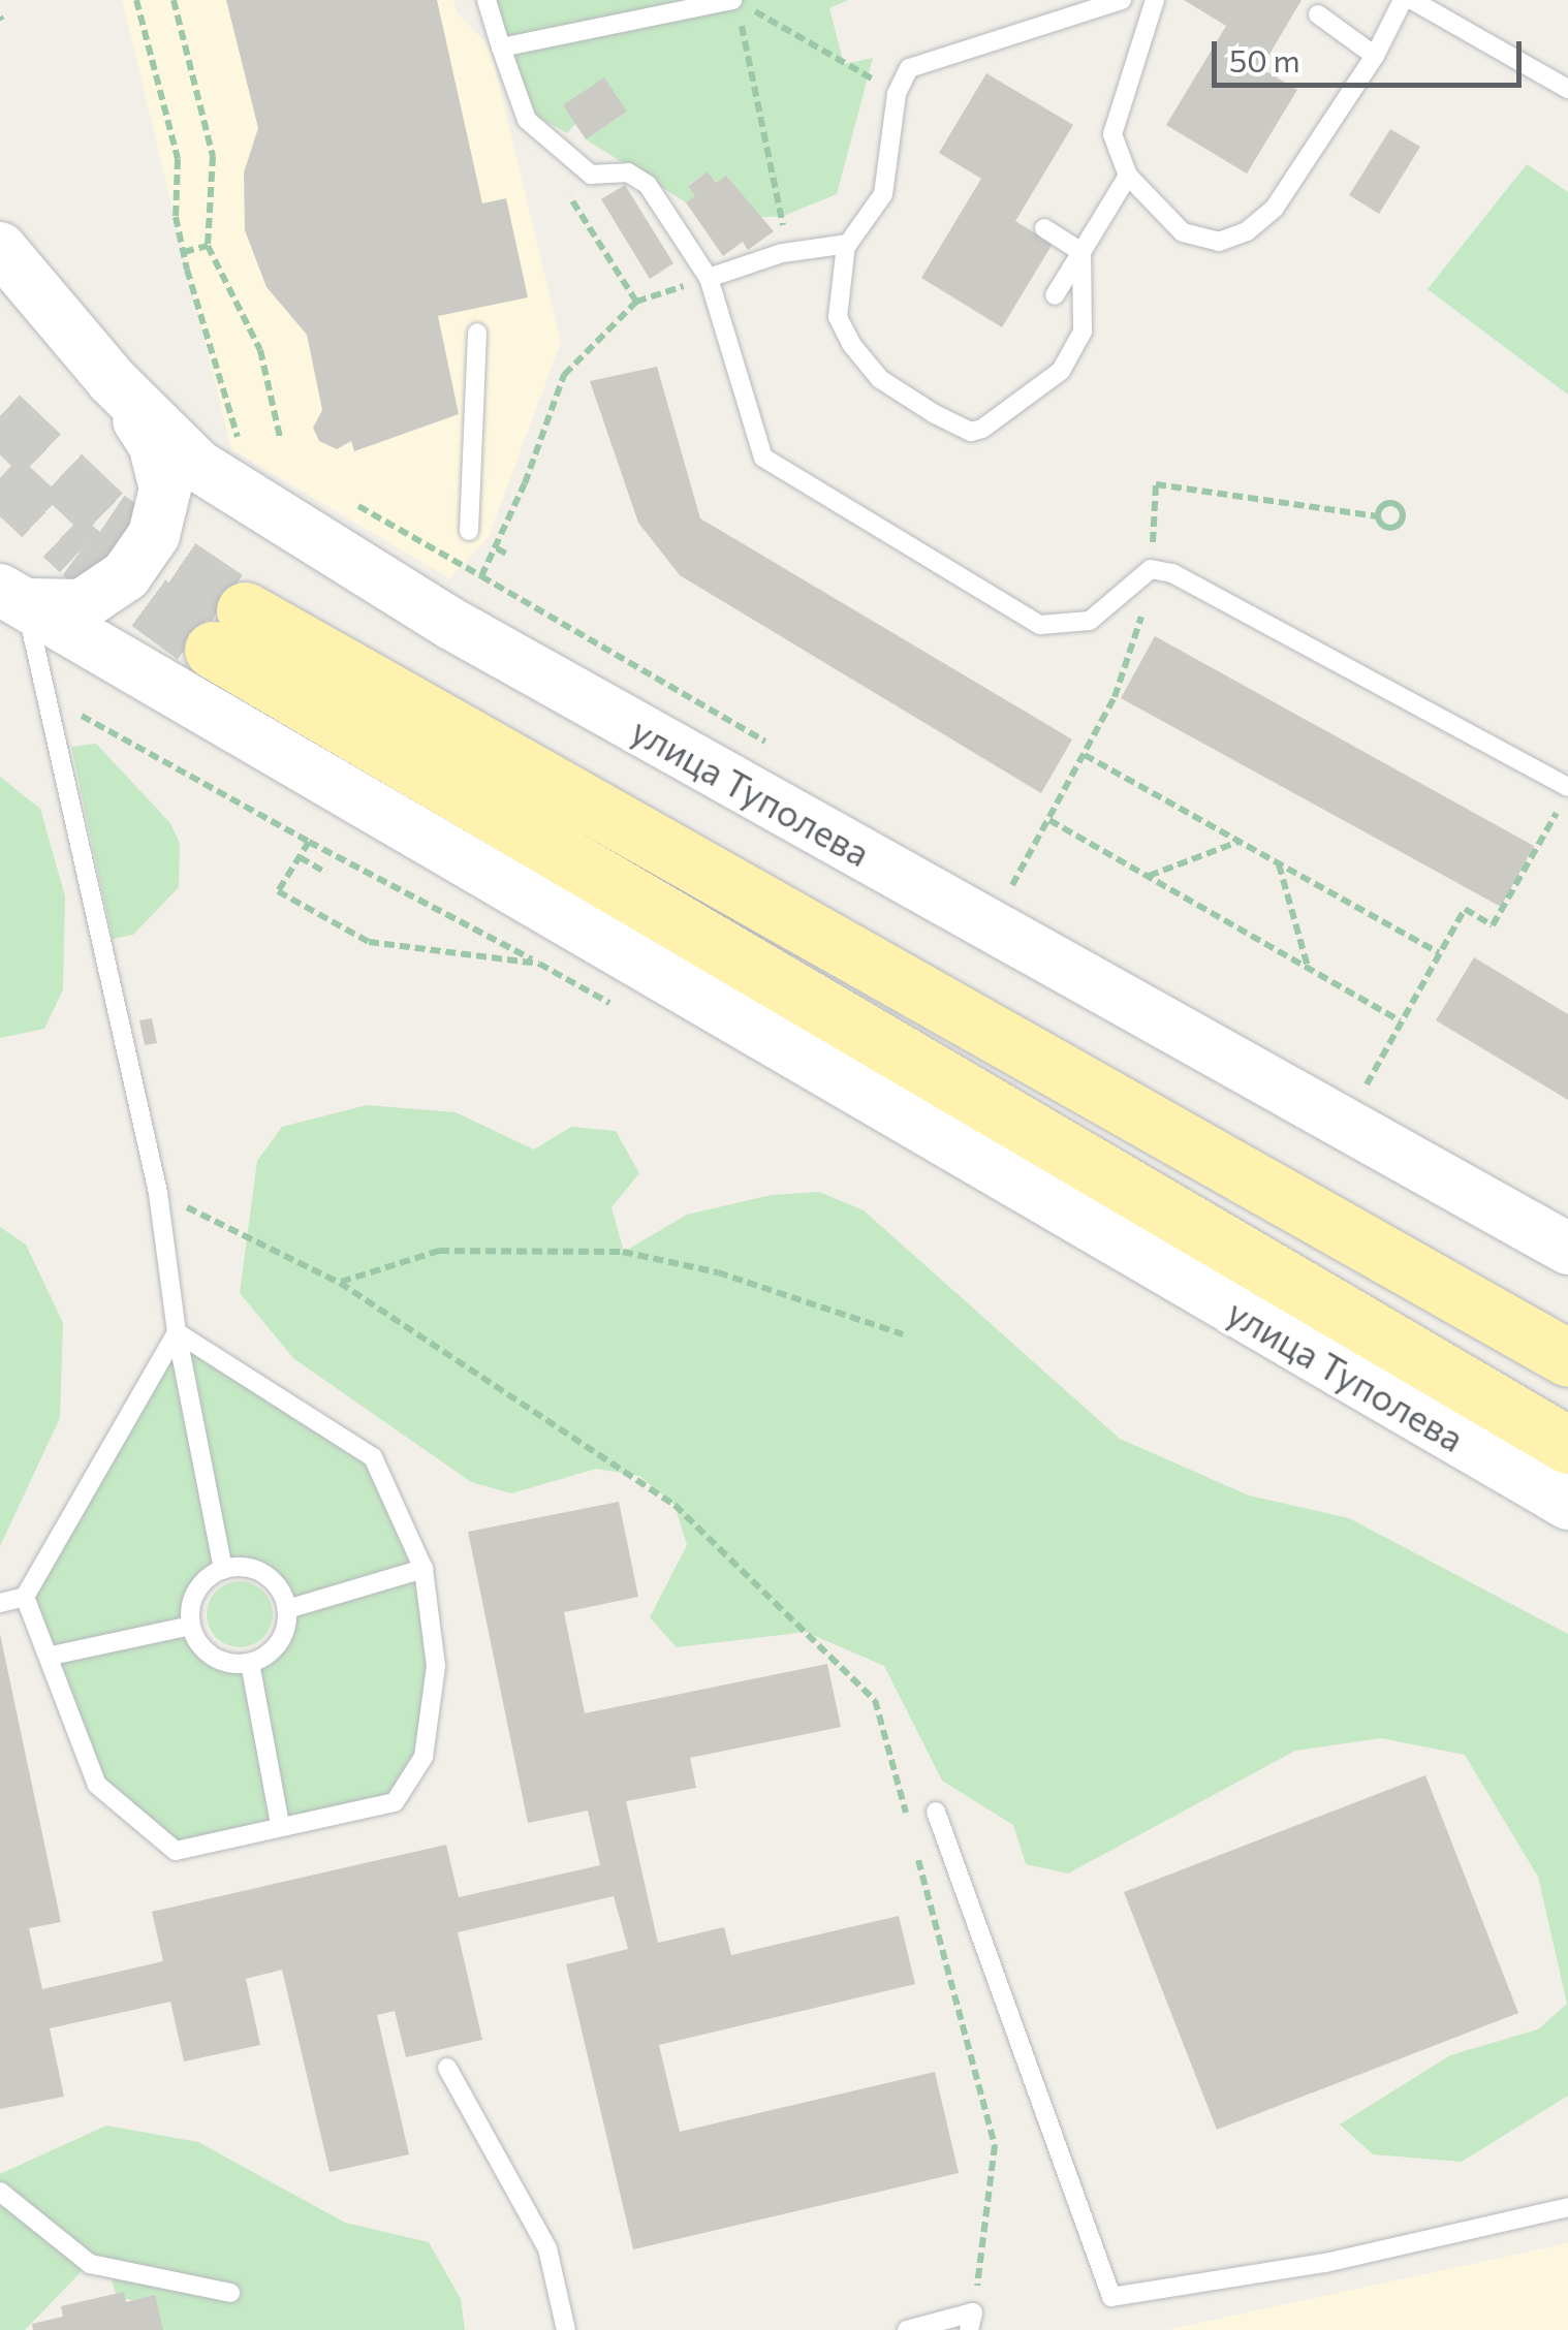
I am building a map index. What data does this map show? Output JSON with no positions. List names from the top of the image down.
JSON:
{
  "streets": {
    "main road": ["улица Туполева"]
  },
  "scale_bar": "50 m"
}
